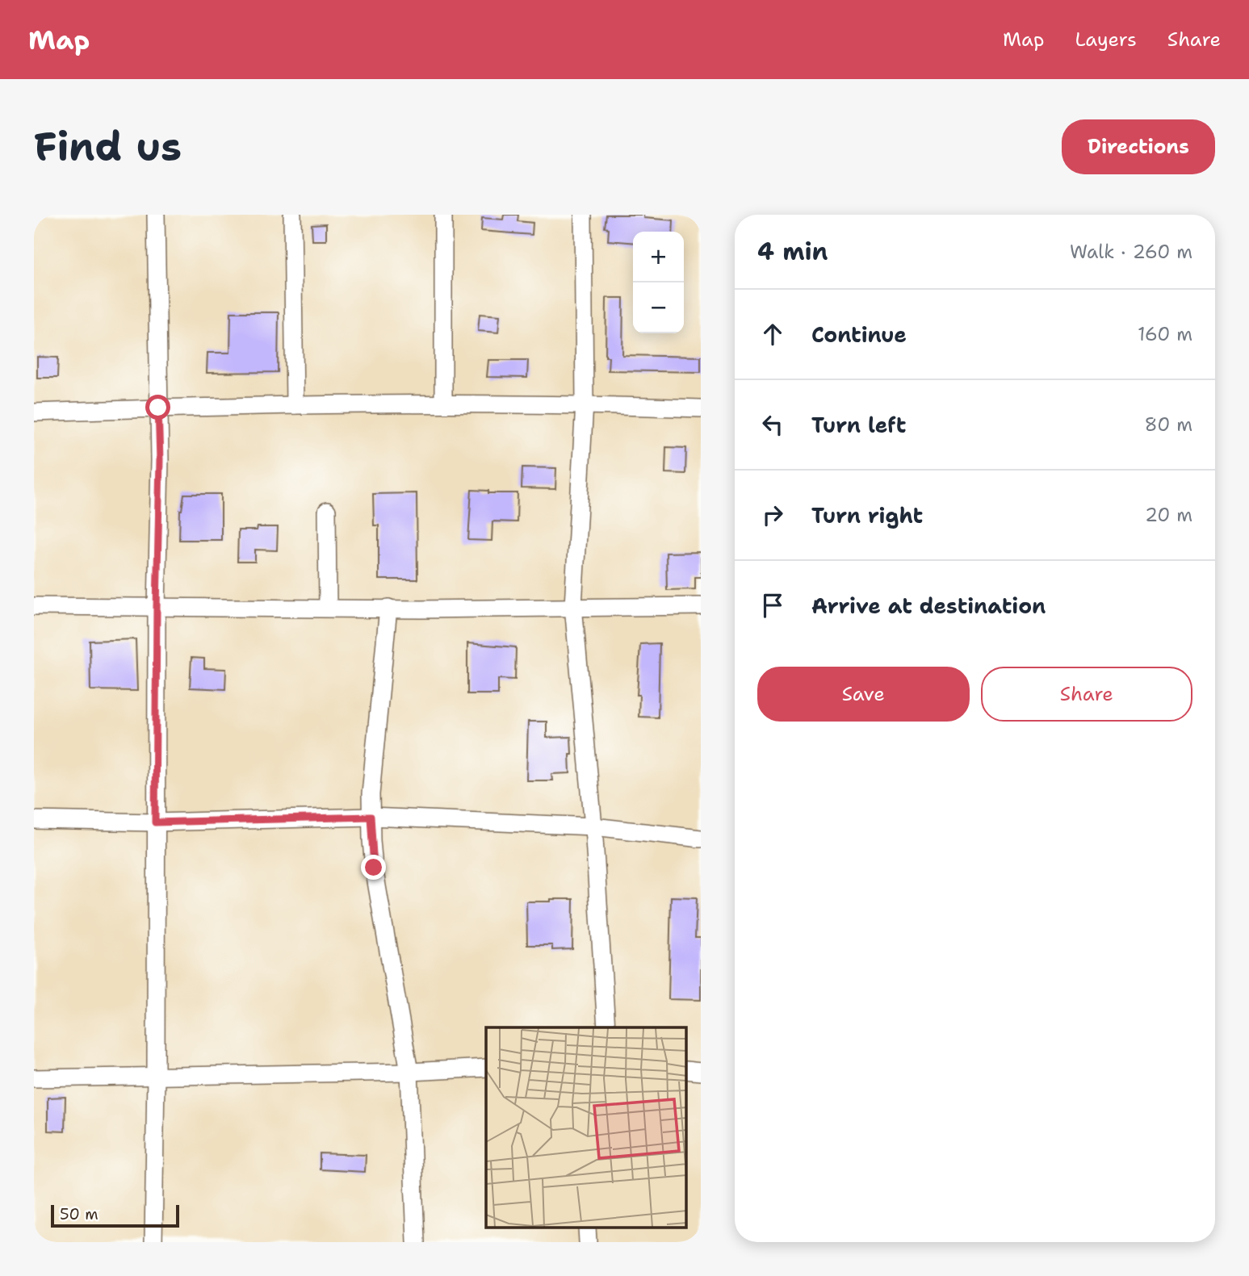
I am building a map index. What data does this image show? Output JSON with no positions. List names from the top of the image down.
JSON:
{
  "scale_bar": "50 m",
  "page": {
    "header": "Map",
    "nav": ["Map", "Layers", "Share"],
    "buttons": [
      "Directions",
      ["Save", "Share"]
    ],
    "title": "Find us",
    "heading": ["4 min", "Walk · 260 m"],
    "map_buttons": ["+", "−"],
    "list": [
      ["Continue", "160 m"],
      ["Turn left", "80 m"],
      ["Turn right", "20 m"],
      "Arrive at destination"
    ],
    "scale": "50 m"
  }
}
